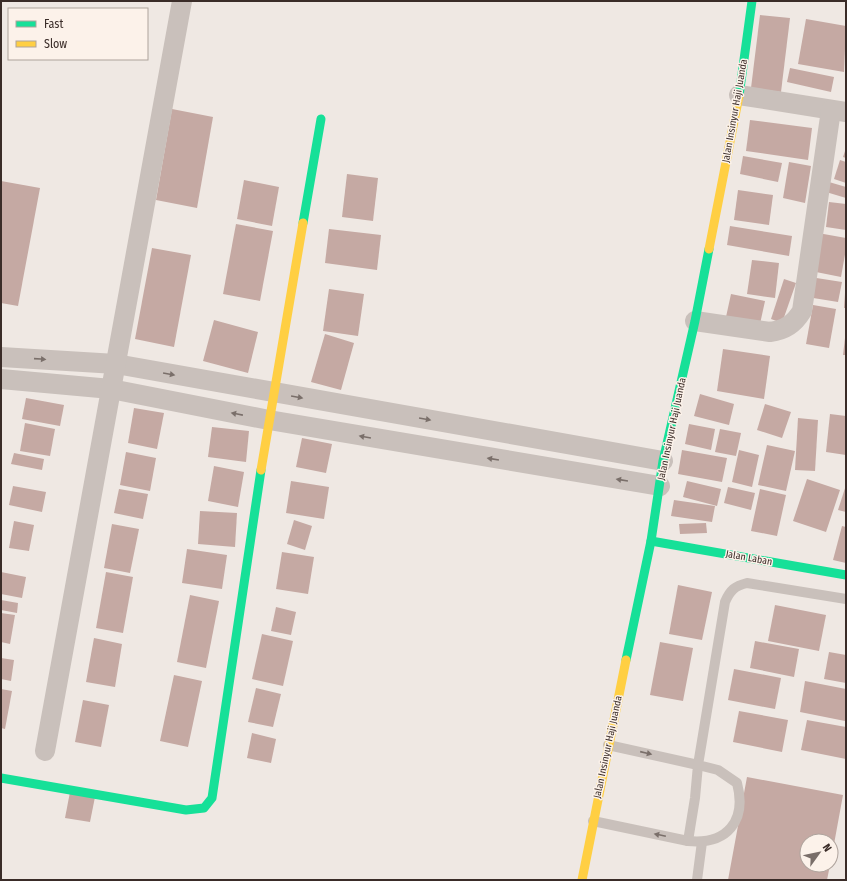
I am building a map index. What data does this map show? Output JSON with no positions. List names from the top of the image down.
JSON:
{
  "streets": {
    "street": ["Jalan Insinyur Haji Juanda", "Jalan Laban"]
  },
  "crossings": [
    ["Jalan Insinyur Haji Juanda", "Jalan Laban"]
  ],
  "legend": ["Fast", "Slow"],
  "north": "top right"
}
